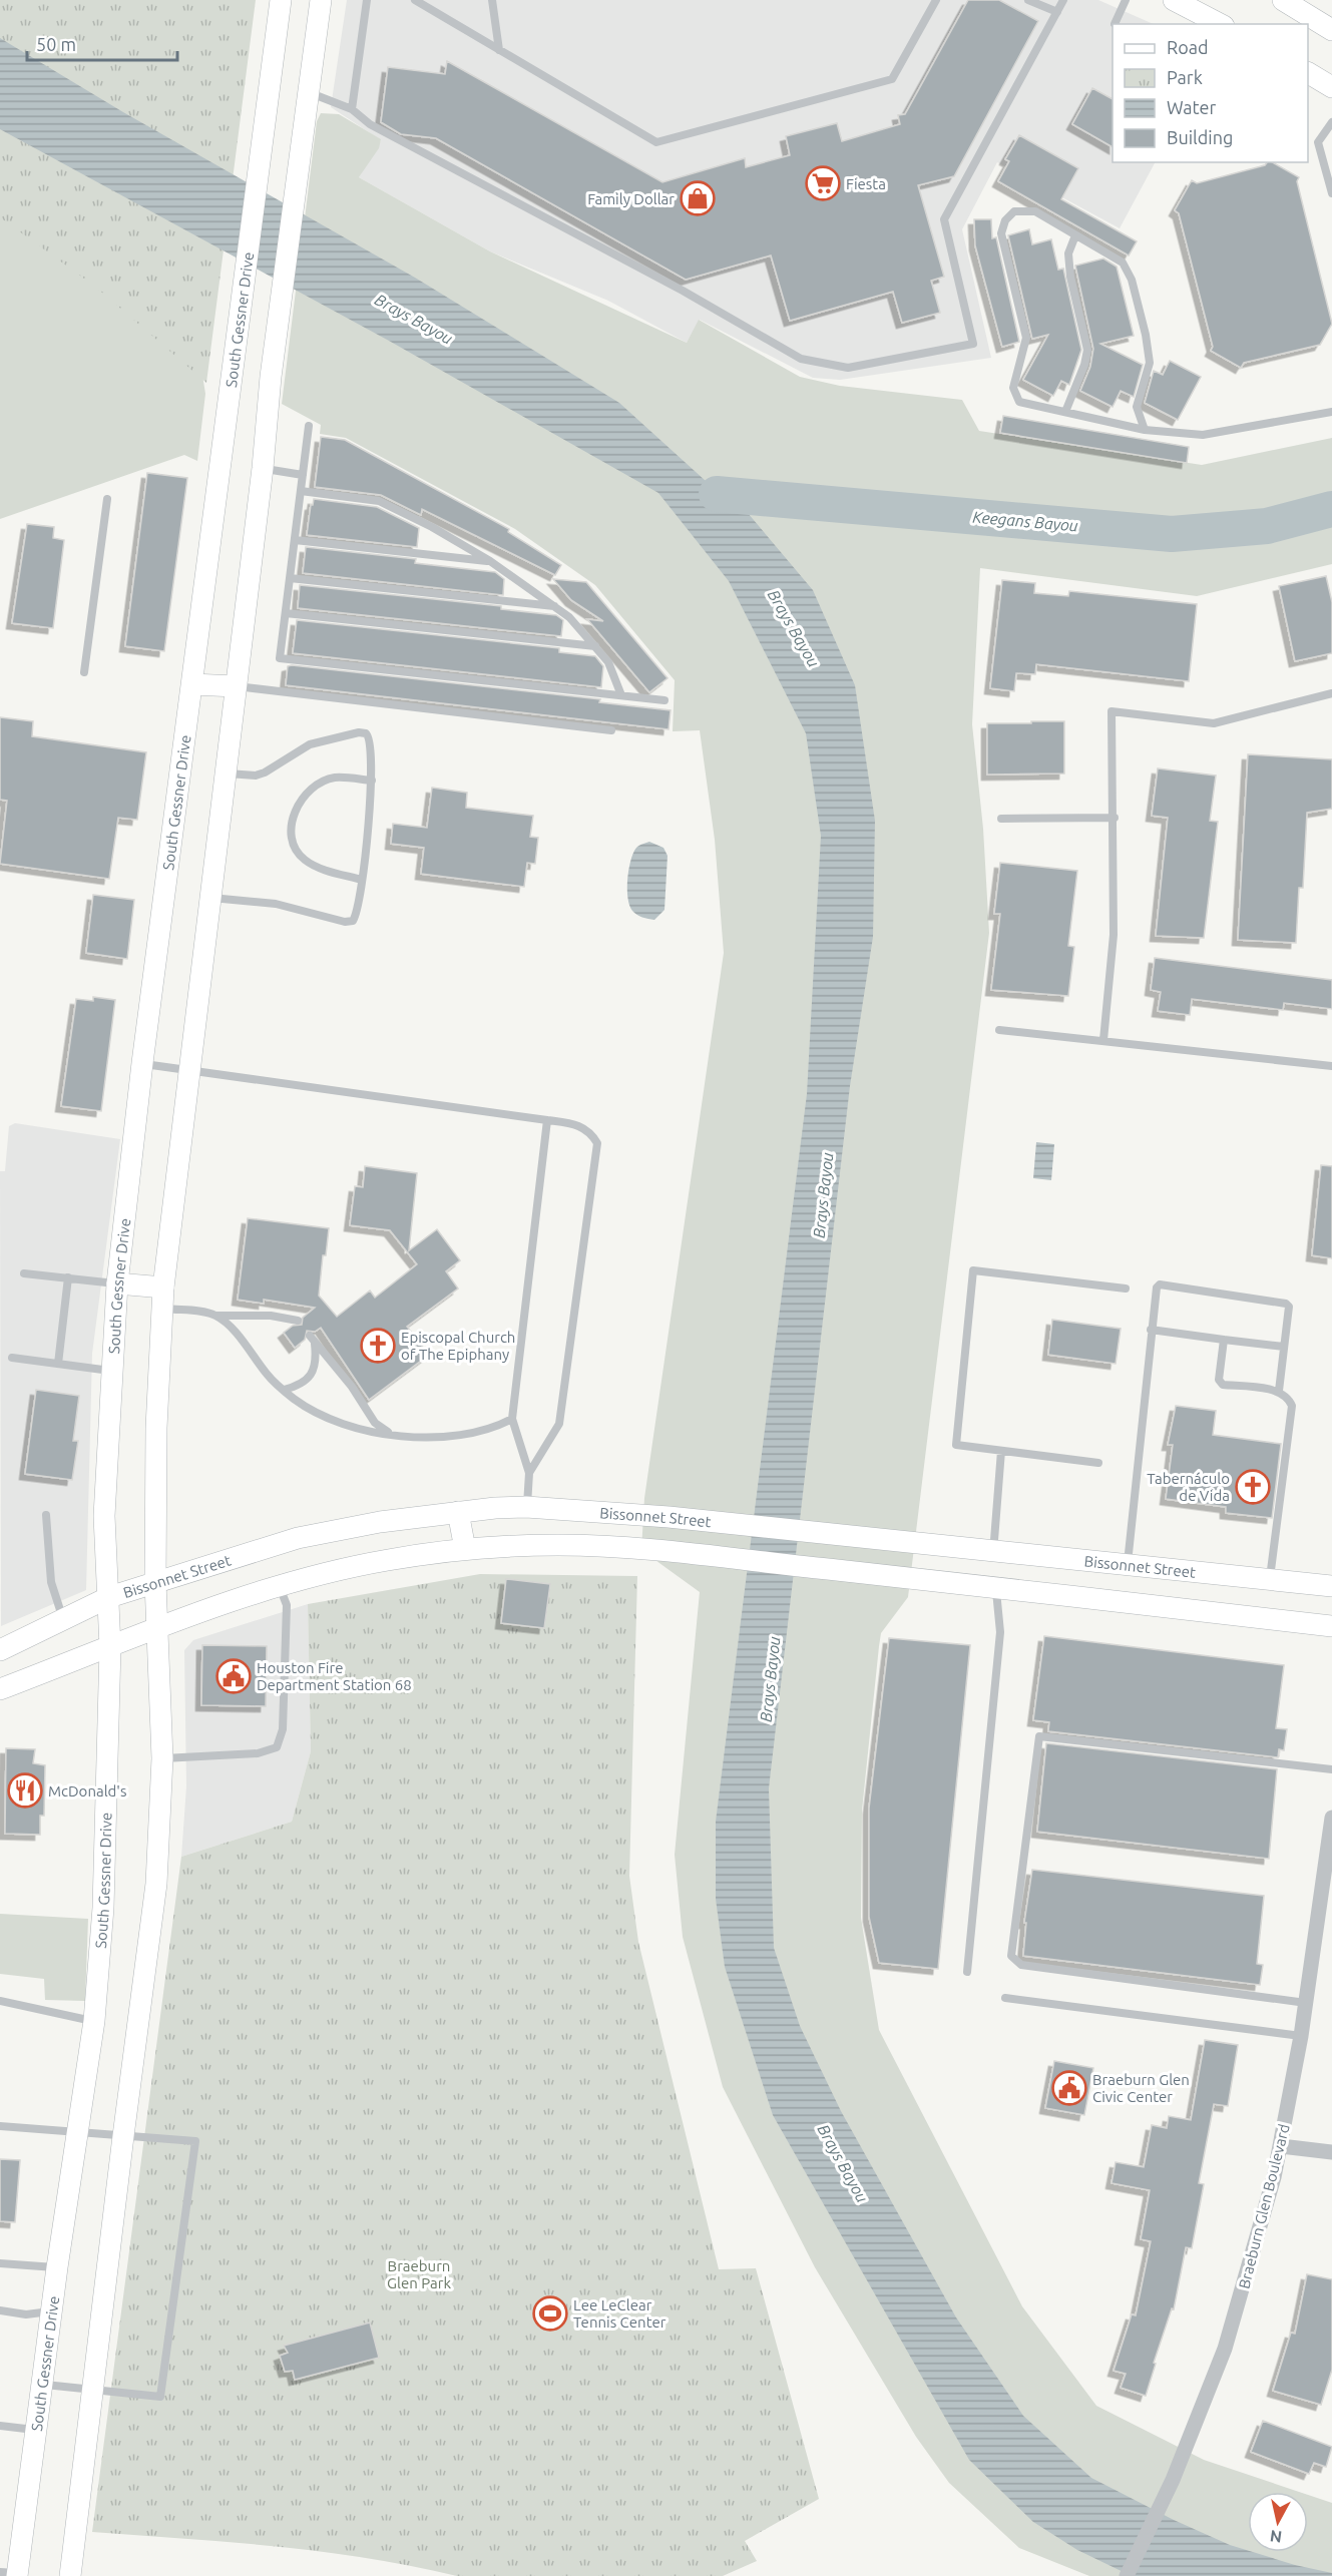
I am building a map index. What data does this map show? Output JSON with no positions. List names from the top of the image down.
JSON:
{
  "streets": {
    "main road": ["South Gessner Drive", "Bissonnet Street"],
    "street": ["Braeburn Glen Boulevard"]
  },
  "crossings": [
    ["South Gessner Drive", "Bissonnet Street"]
  ],
  "water": ["Brays Bayou", "Keegans Bayou"],
  "parks": ["Braeburn Glen Park"],
  "places": {
    "supermarket": ["Fiesta"],
    "shop": ["Family Dollar"],
    "church": ["Episcopal Church of The Epiphany", "Tabernáculo de Vida"],
    "public building": ["Houston Fire Department Station 68", "Braeburn Glen Civic Center"],
    "restaurant": ["McDonald's"],
    "sports": ["Lee LeClear Tennis Center"]
  },
  "legend": [
    "Road",
    "Park",
    "Water",
    "Building"
  ],
  "scale_bar": "50 m",
  "north": "bottom"
}
